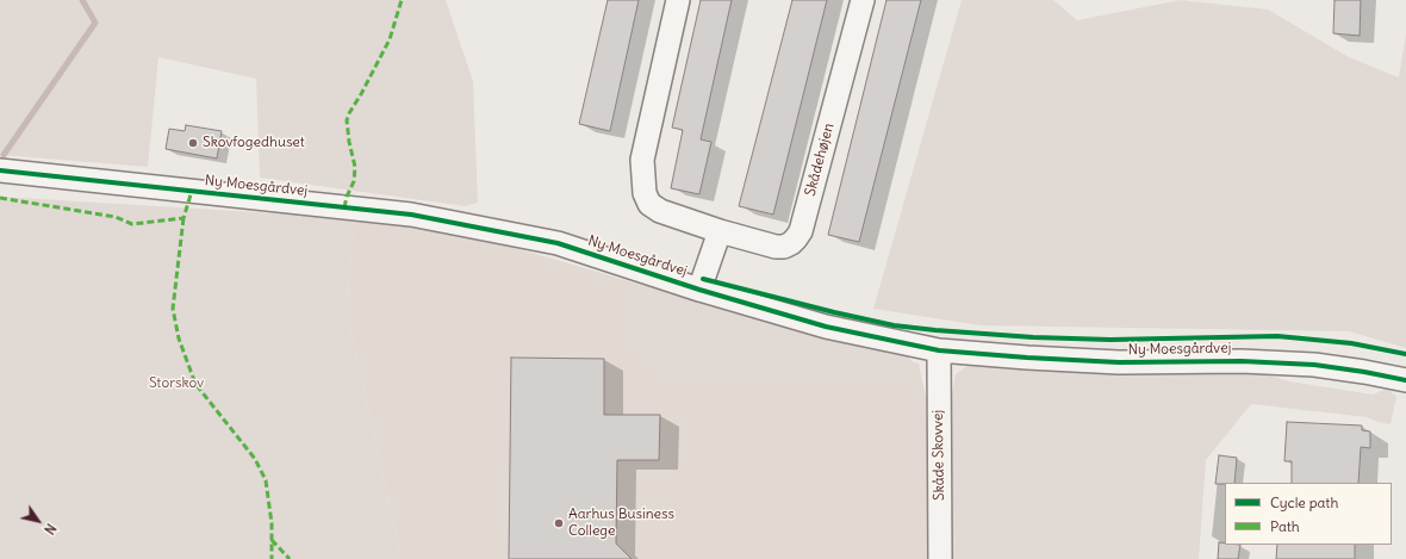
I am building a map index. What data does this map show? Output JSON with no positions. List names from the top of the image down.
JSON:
{
  "streets": {
    "street": ["Skådehøjen", "Ny Moesgårdvej", "Skåde Skovvej"]
  },
  "crossings": [
    ["Ny Moesgårdvej", "Skåde Skovvej"]
  ],
  "parks": ["Storskov"],
  "places": ["Skovfogedhuset", "Aarhus Business College"],
  "legend": ["Cycle path", "Path"],
  "north": "bottom right"
}
